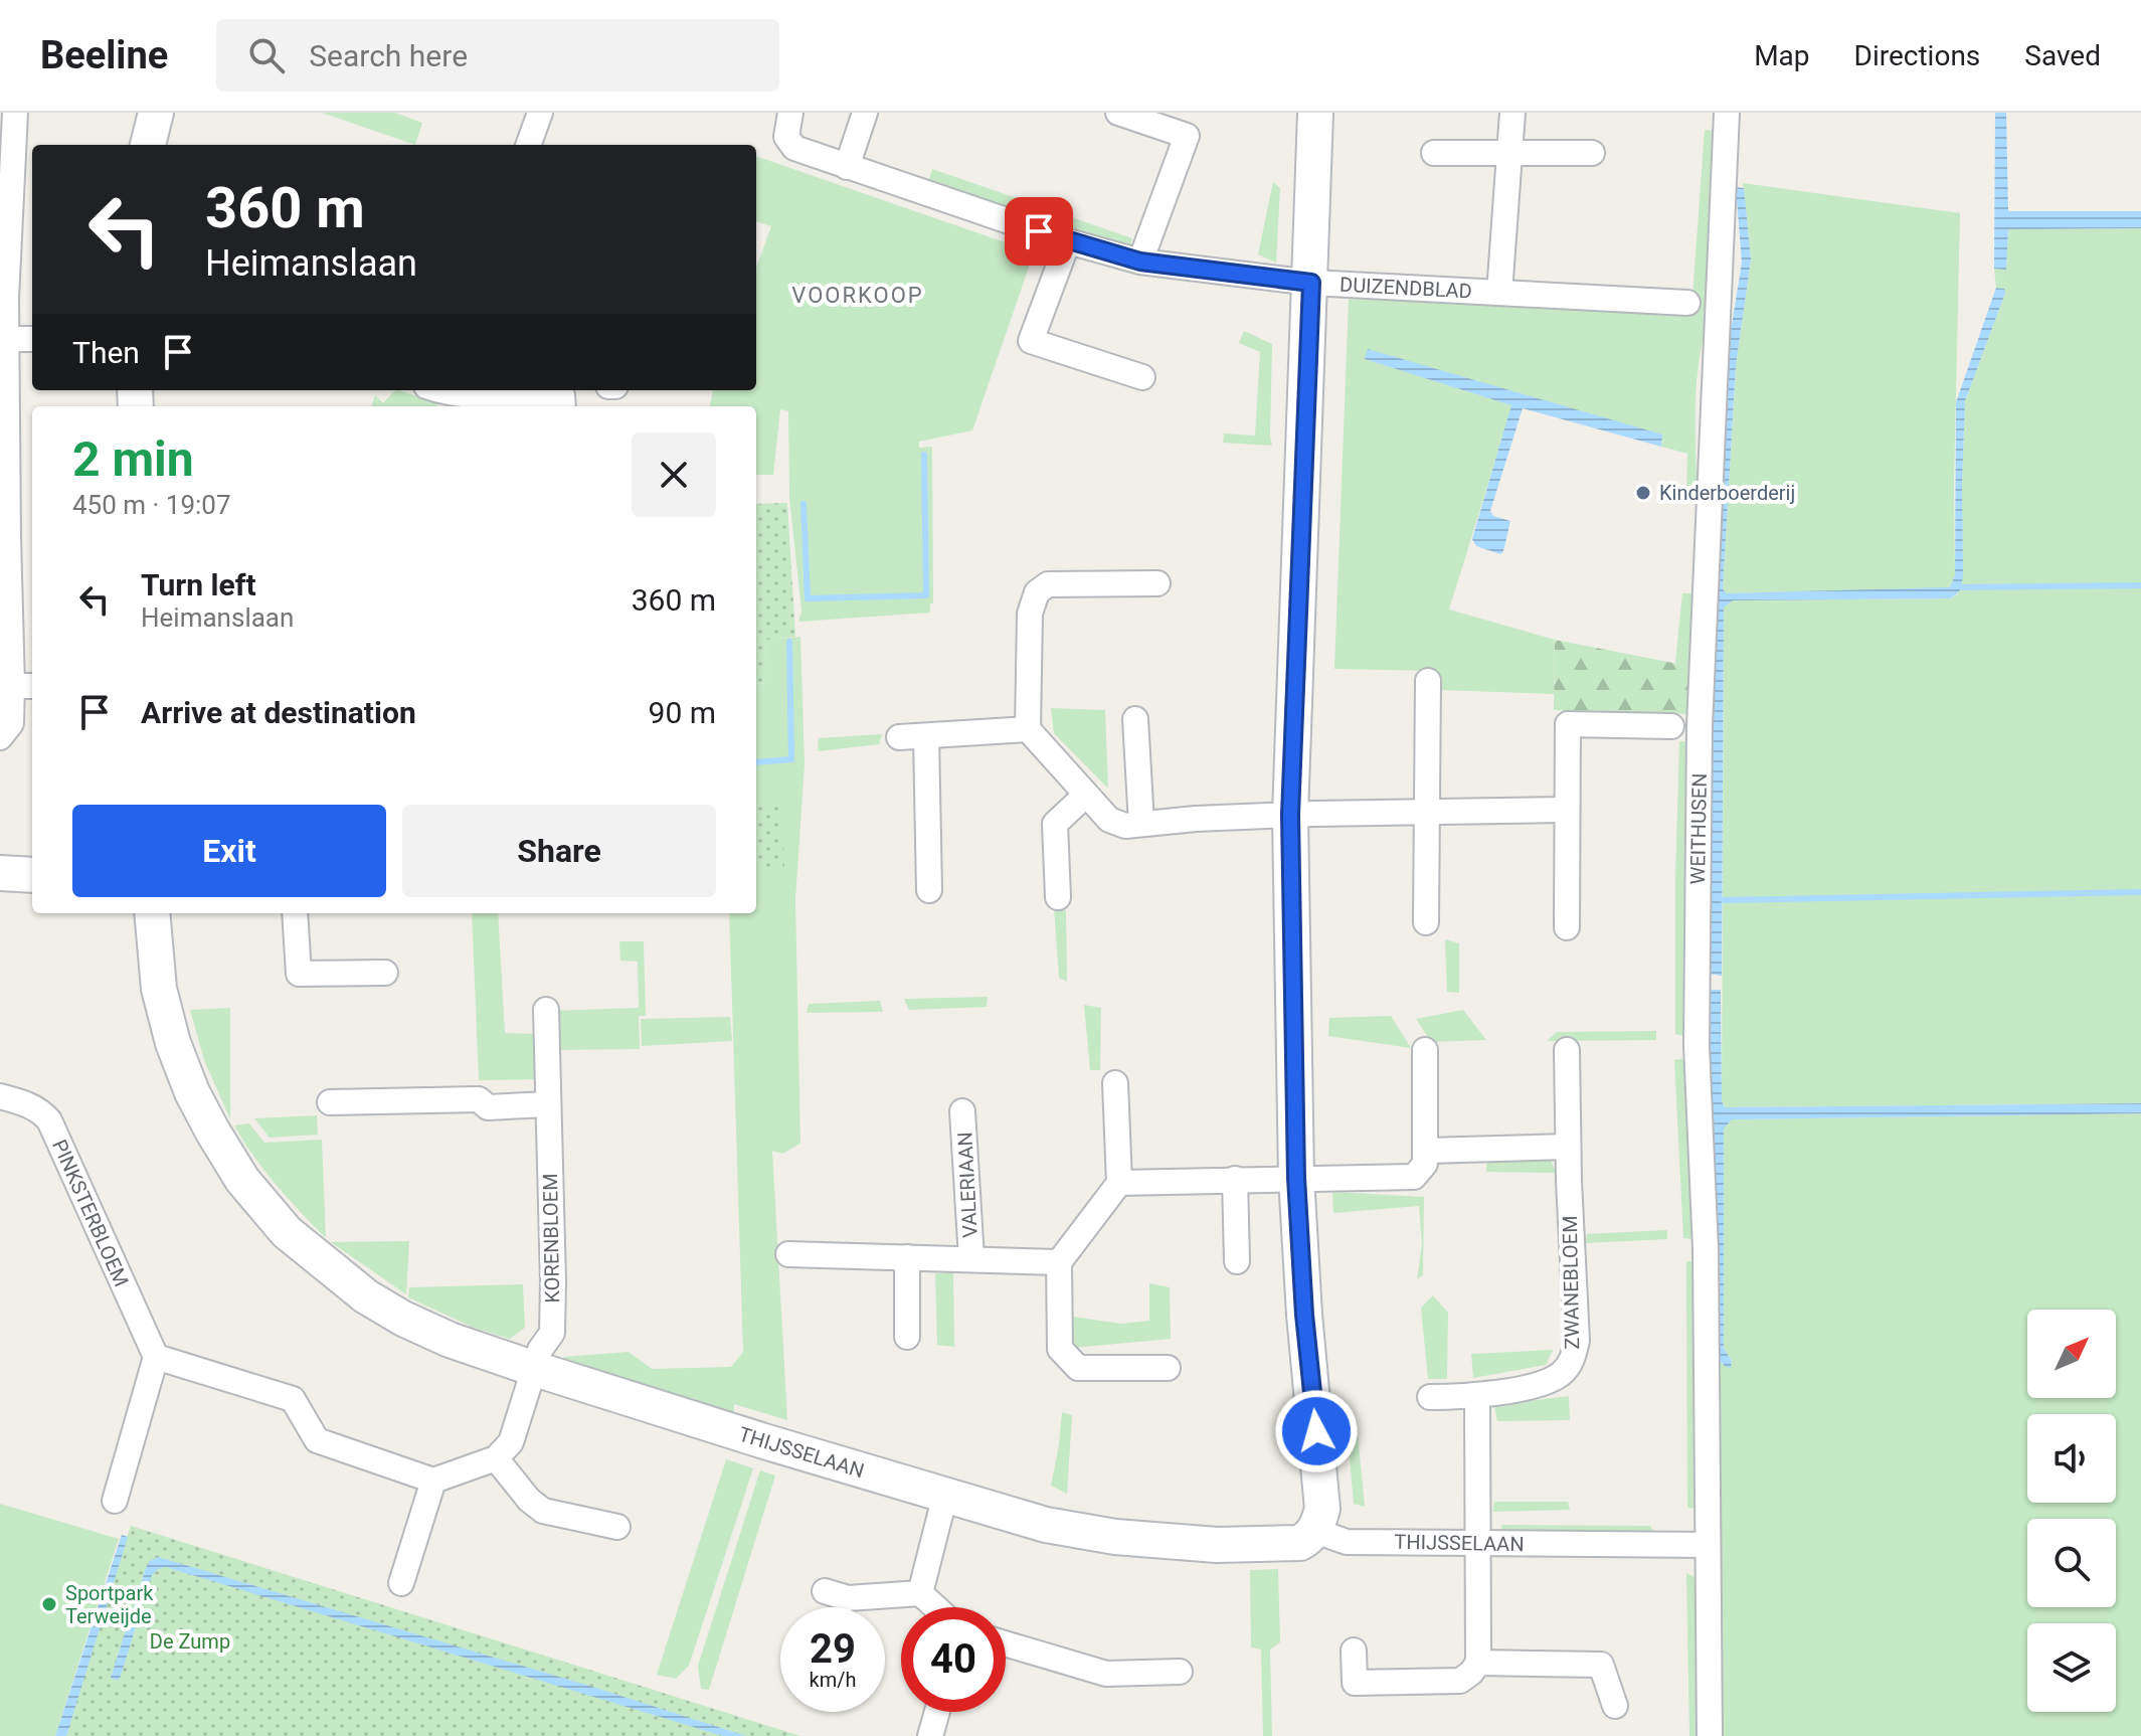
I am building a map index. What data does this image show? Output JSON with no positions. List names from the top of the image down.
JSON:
{
  "streets": {
    "street": [
      "DUIZENDBLAD",
      "WEITHUSEN",
      "VALERIAAN",
      "PINKSTERBLOEM",
      "KORENBLOEM",
      "ZWANEBLOEM",
      "THIJSSELAAN"
    ]
  },
  "crossings": [
    ["WEITHUSEN", "THIJSSELAAN"],
    ["KORENBLOEM", "THIJSSELAAN"]
  ],
  "districts": ["VOORKOOP"],
  "parks": ["De Zump"],
  "places": ["Kinderboerderij", "Sportpark Terweijde"],
  "north": "top right",
  "page": {
    "header": "Beeline",
    "search": "Search here",
    "nav": ["Map", "Directions", "Saved"],
    "turn": ["360 m", "Heimanslaan"],
    "then": "Then",
    "heading": ["2 min", "450 m · 19:07"],
    "list": [
      {
        "name": "Turn left",
        "note": "Heimanslaan",
        "value": "360 m"
      },
      {
        "name": "Arrive at destination",
        "value": "90 m"
      }
    ],
    "buttons": ["Exit", "Share"],
    "speed": "29 km/h",
    "limit": "40"
  }
}
